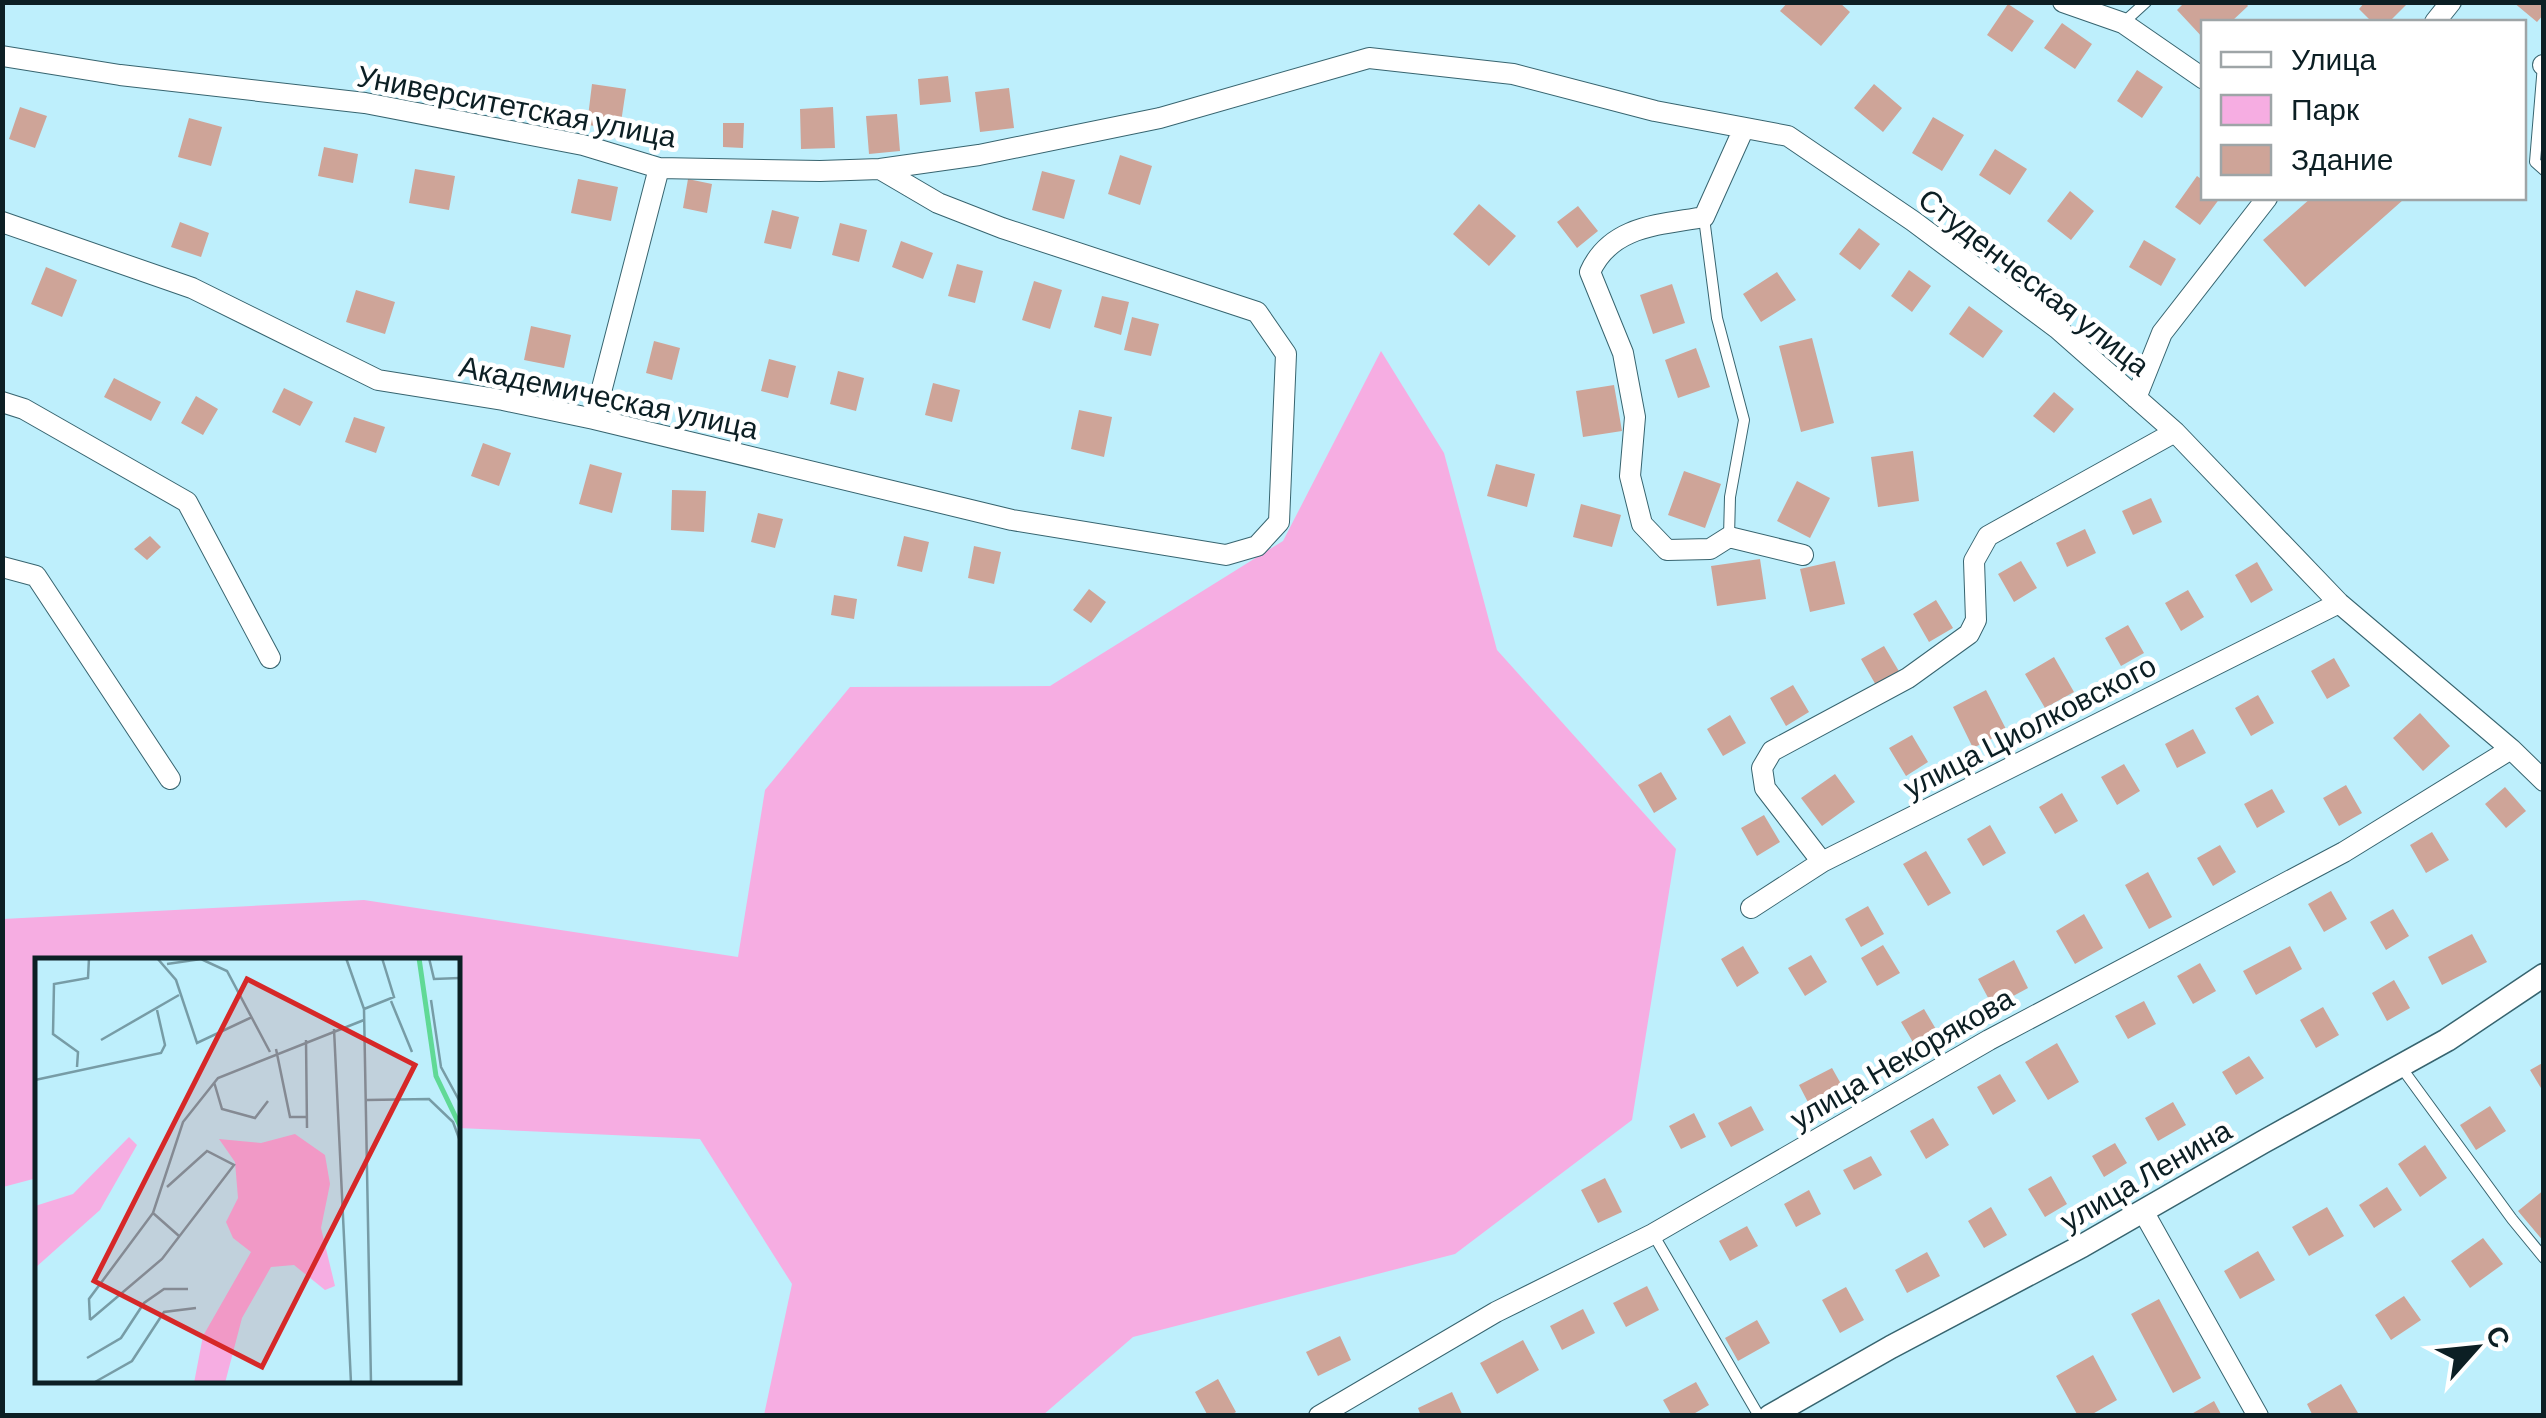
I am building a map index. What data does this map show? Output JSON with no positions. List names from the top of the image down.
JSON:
{
  "streets": {
    "street": [
      "Университетская улица",
      "Студенческая улица",
      "Академическая улица",
      "улица Циолковского",
      "улица Некорякова",
      "улица Ленина"
    ]
  },
  "crossings": [
    ["Университетская улица", "Студенческая улица"],
    ["Университетская улица", "Академическая улица"],
    ["Студенческая улица", "улица Циолковского"],
    ["Студенческая улица", "улица Некорякова"]
  ],
  "legend": ["Улица", "Парк", "Здание"],
  "north": "top right"
}
